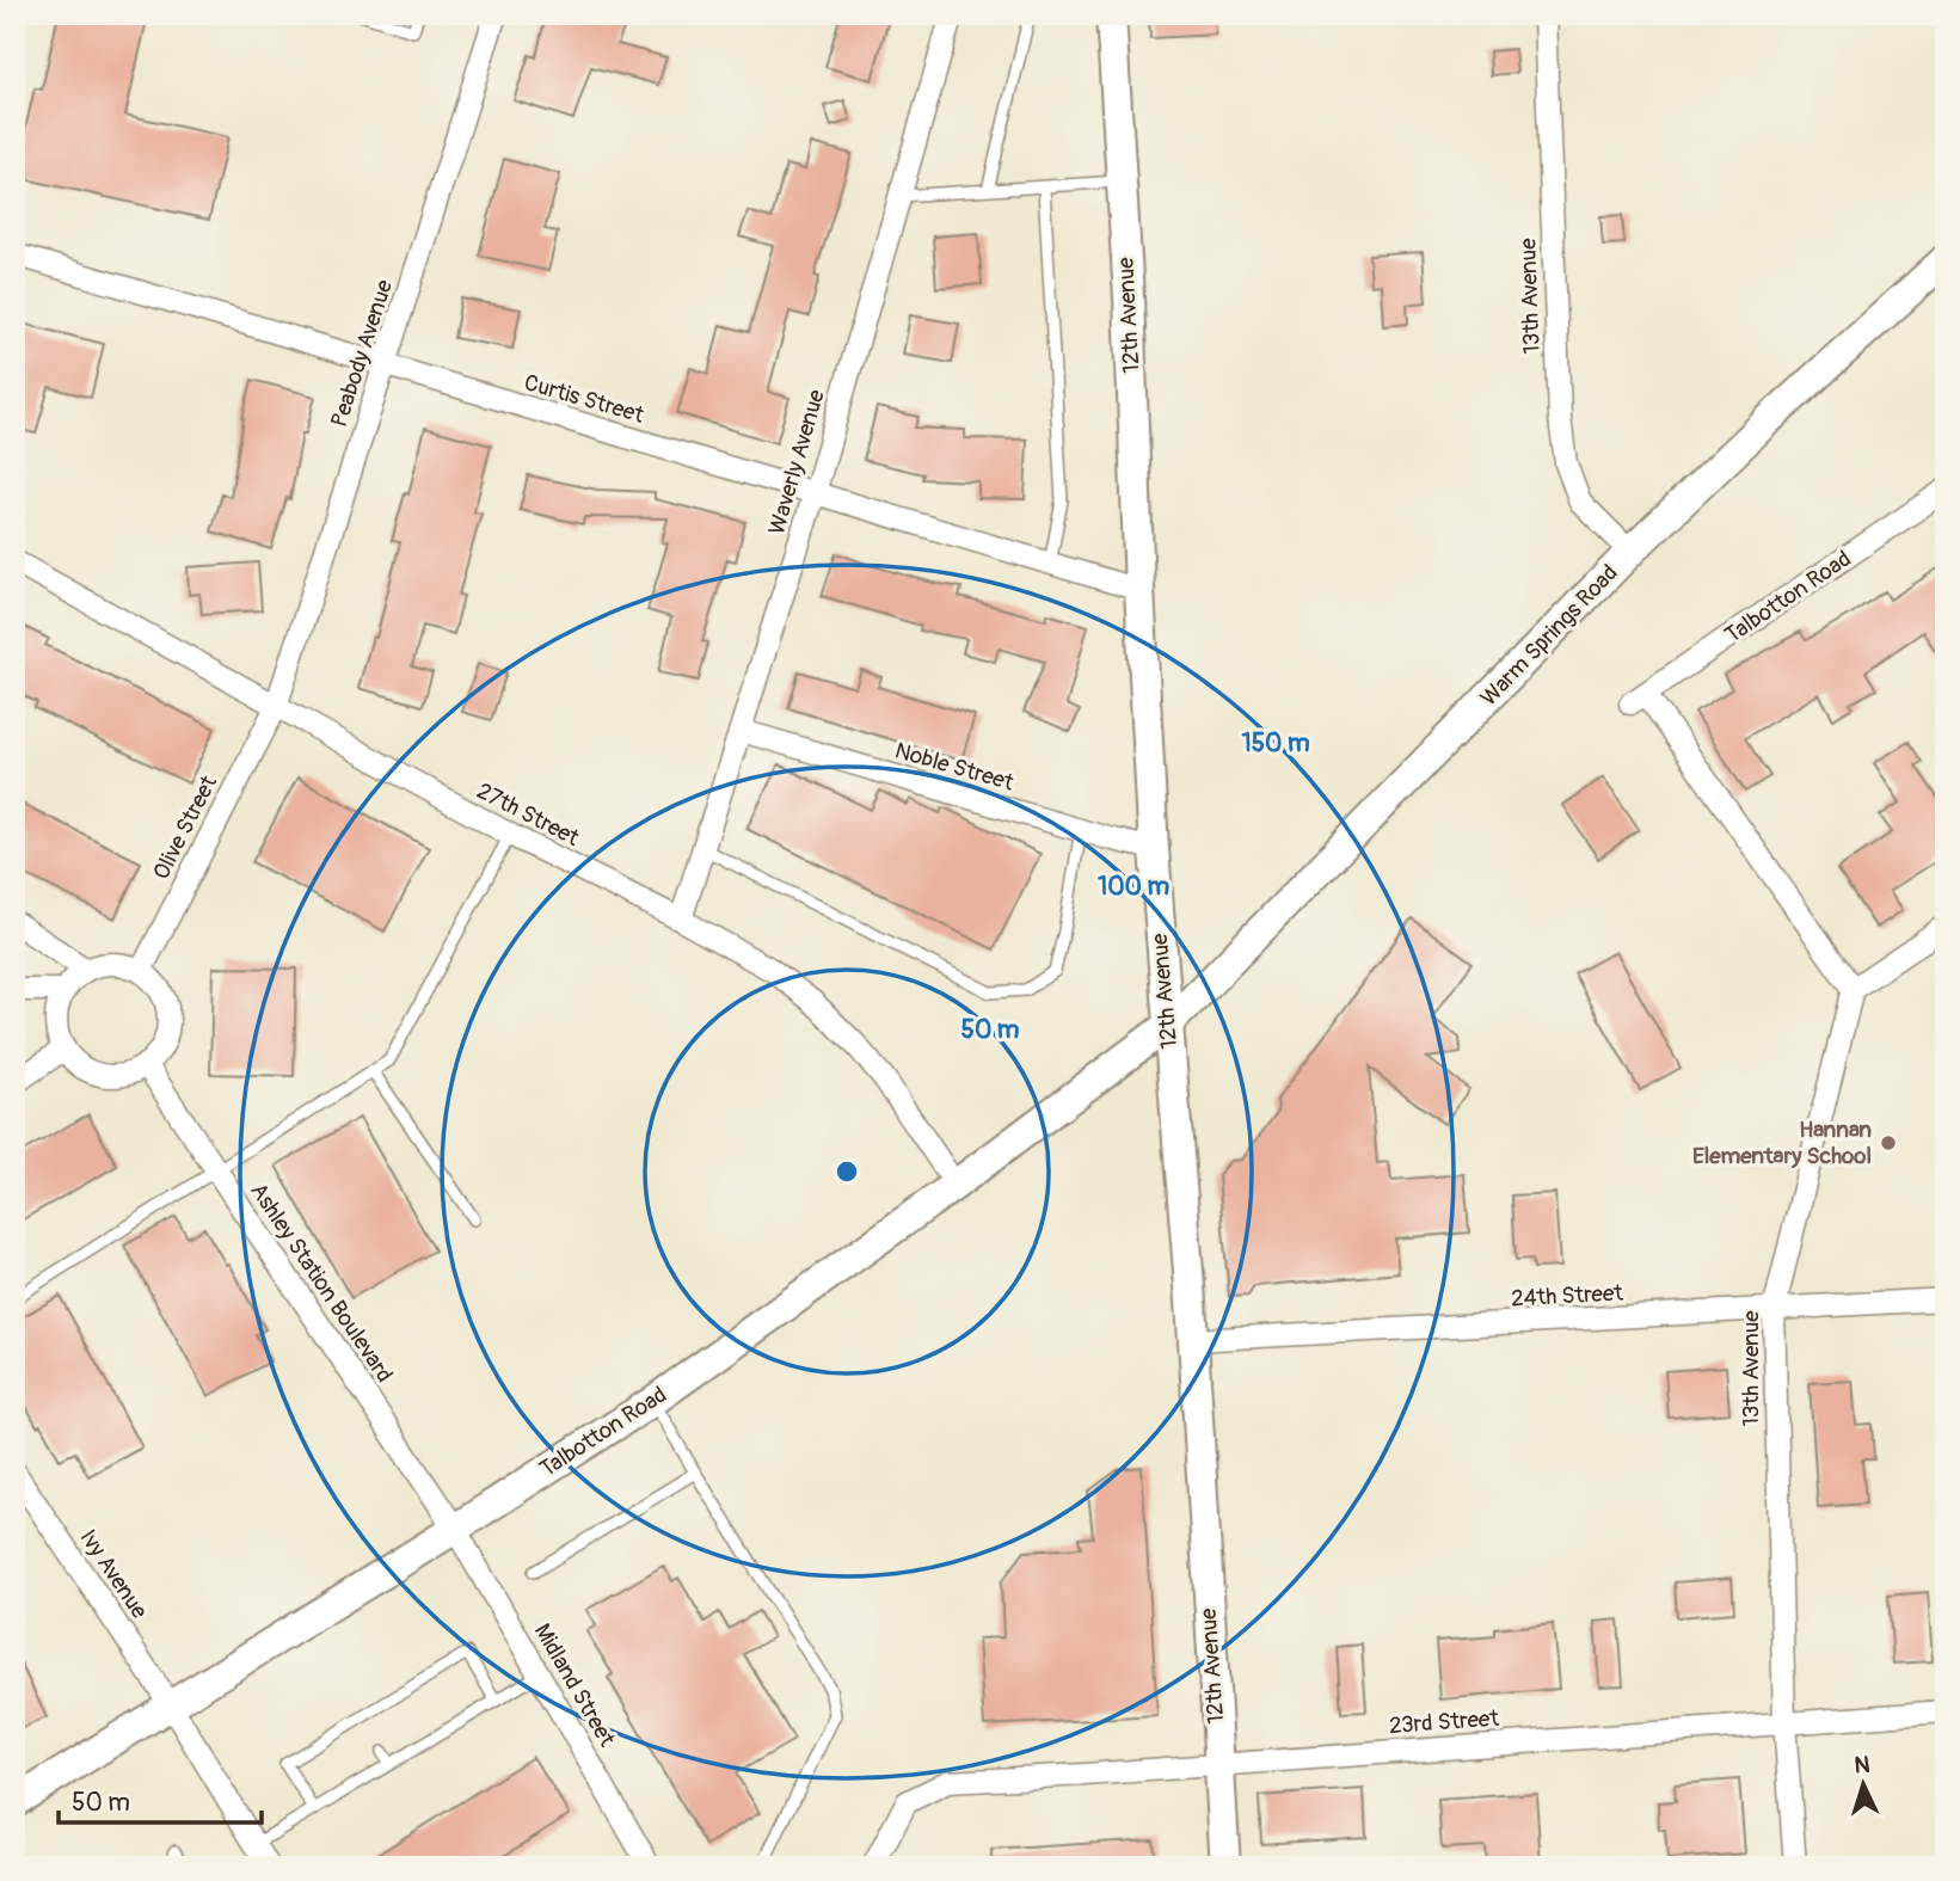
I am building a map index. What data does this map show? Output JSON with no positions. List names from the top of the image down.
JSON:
{
  "streets": {
    "main road": ["12th Avenue", "Talbotton Road", "Warm Springs Road"],
    "street": [
      "13th Avenue",
      "Peabody Avenue",
      "Curtis Street",
      "Waverly Avenue",
      "Noble Street",
      "27th Street",
      "Olive Street",
      "Ashley Station Boulevard",
      "24th Street",
      "Ivy Avenue",
      "Midland Street",
      "23rd Street"
    ]
  },
  "crossings": [
    ["13th Avenue", "Talbotton Road"],
    ["13th Avenue", "Warm Springs Road"],
    ["13th Avenue", "24th Street"],
    ["13th Avenue", "23rd Street"],
    ["12th Avenue", "Curtis Street"],
    ["12th Avenue", "Talbotton Road"],
    ["12th Avenue", "Warm Springs Road"],
    ["12th Avenue", "Noble Street"],
    ["12th Avenue", "24th Street"],
    ["12th Avenue", "23rd Street"],
    ["Peabody Avenue", "Curtis Street"],
    ["Peabody Avenue", "27th Street"],
    ["Peabody Avenue", "Olive Street"],
    ["Curtis Street", "Waverly Avenue"],
    ["Waverly Avenue", "Noble Street"],
    ["Waverly Avenue", "27th Street"],
    ["Talbotton Road", "Warm Springs Road"],
    ["Talbotton Road", "27th Street"],
    ["Talbotton Road", "Ashley Station Boulevard"],
    ["Talbotton Road", "Ivy Avenue"],
    ["Talbotton Road", "Midland Street"],
    ["27th Street", "Olive Street"],
    ["Olive Street", "Ashley Station Boulevard"],
    ["Ashley Station Boulevard", "Midland Street"]
  ],
  "places": ["Hannan Elementary School"],
  "scale_bar": "50 m",
  "north": "top",
  "rings": ["150 m", "100 m", "50 m"]
}
